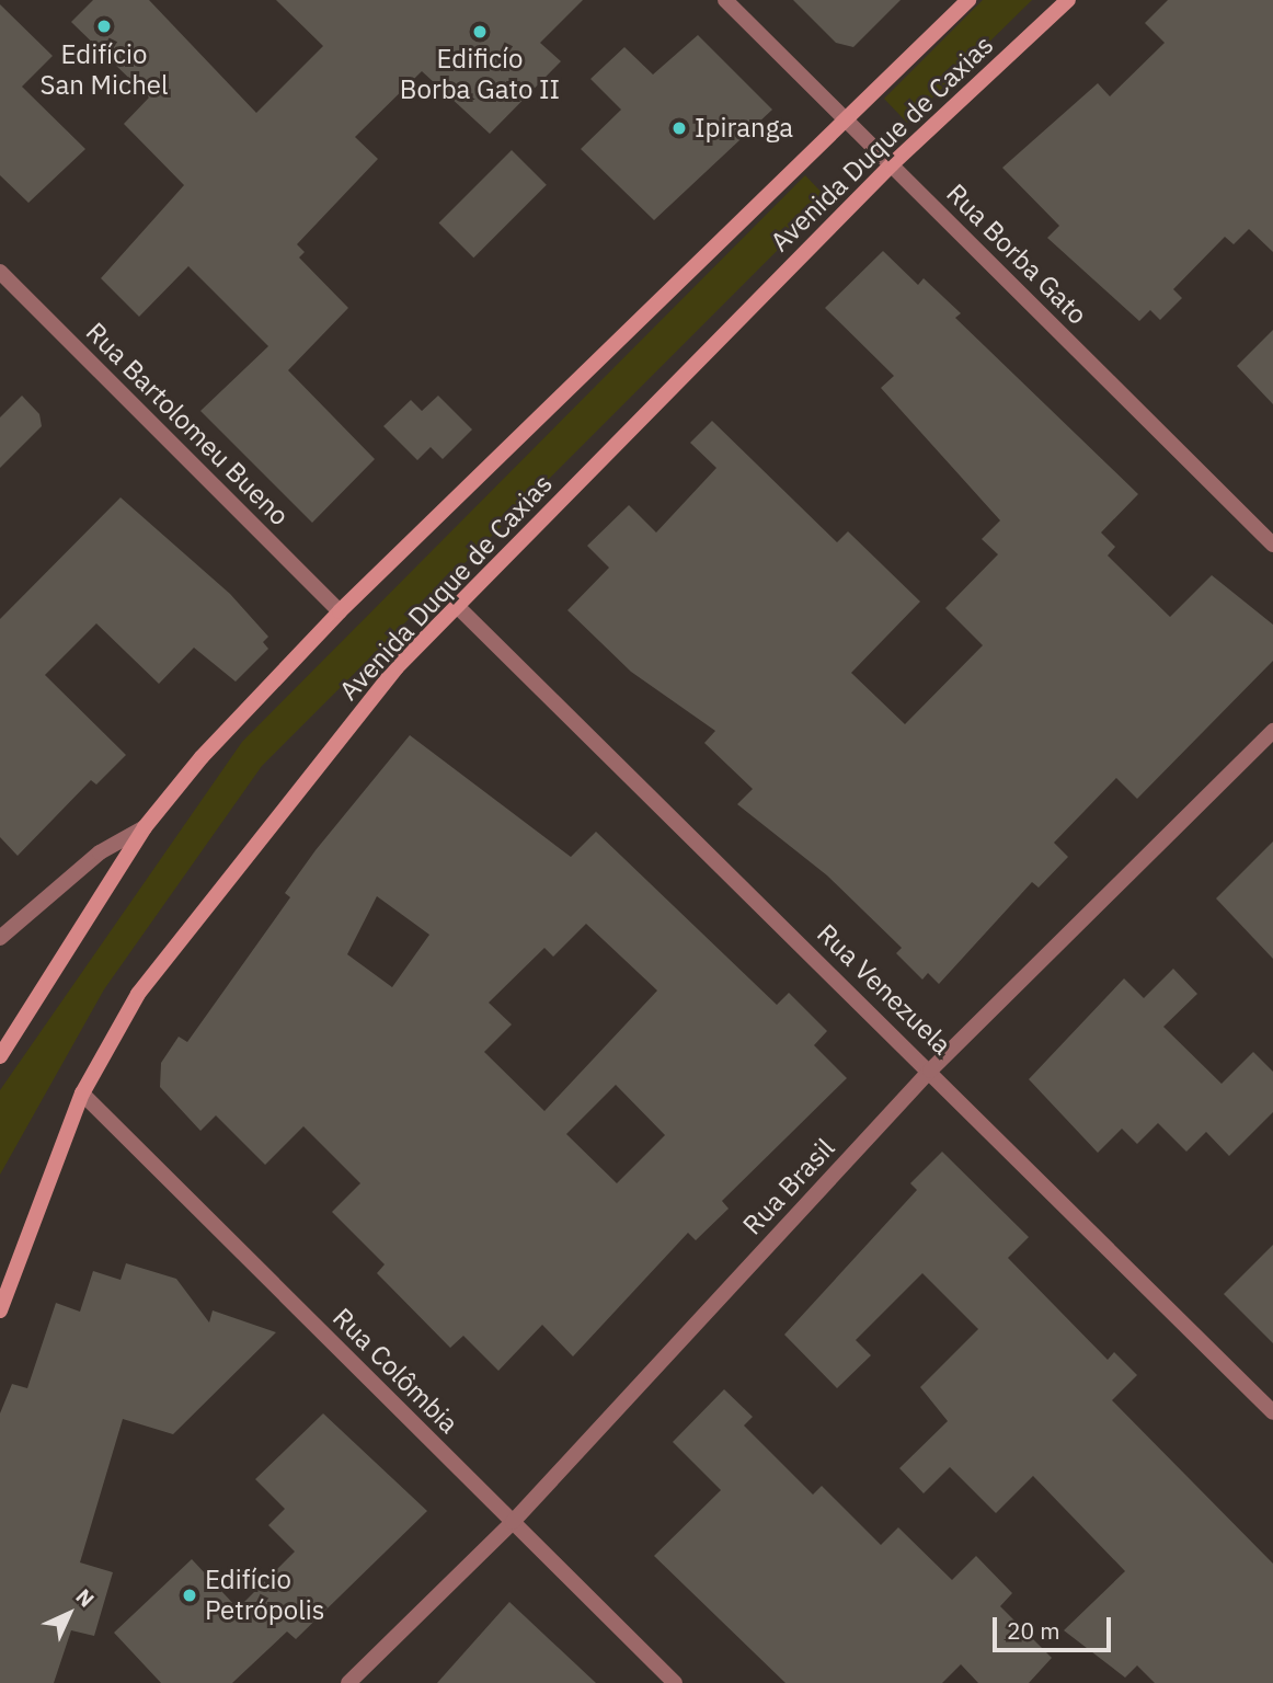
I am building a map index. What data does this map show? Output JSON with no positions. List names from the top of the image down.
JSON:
{
  "streets": {
    "main road": ["Avenida Duque de Caxias"],
    "street": [
      "Rua Borba Gato",
      "Rua Bartolomeu Bueno",
      "Rua Venezuela",
      "Rua Brasil",
      "Rua Colômbia"
    ]
  },
  "crossings": [
    ["Avenida Duque de Caxias", "Rua Borba Gato"],
    ["Avenida Duque de Caxias", "Rua Bartolomeu Bueno"],
    ["Avenida Duque de Caxias", "Rua Venezuela"],
    ["Avenida Duque de Caxias", "Rua Colômbia"],
    ["Rua Venezuela", "Rua Brasil"],
    ["Rua Brasil", "Rua Colômbia"]
  ],
  "places": [
    "Edifício San Michel",
    "Edificío Borba Gato II",
    "Ipiranga",
    "Edifício Petrópolis"
  ],
  "scale_bar": "20 m",
  "north": "top right"
}
